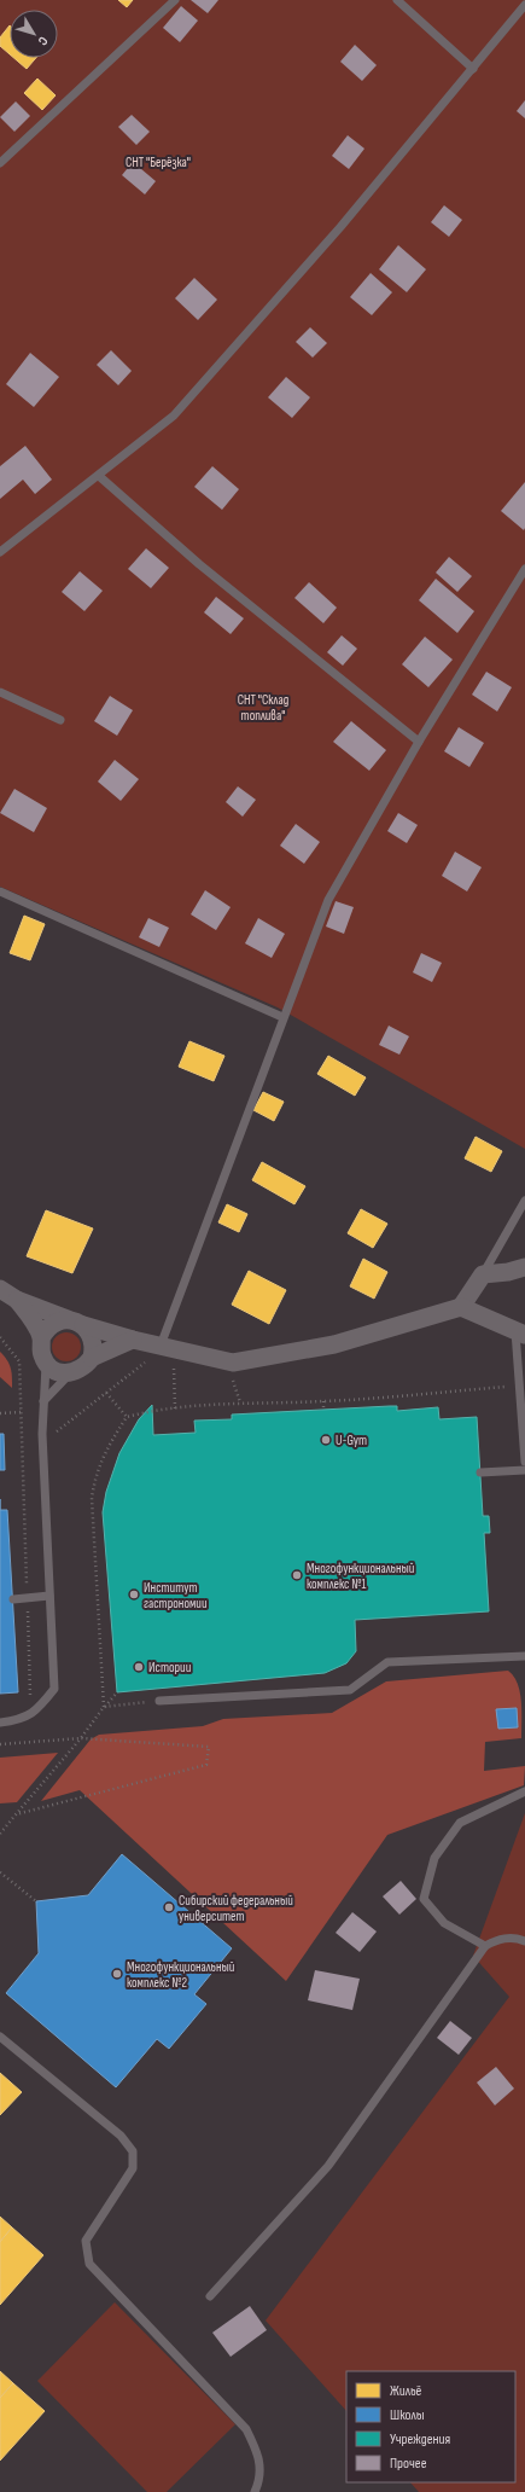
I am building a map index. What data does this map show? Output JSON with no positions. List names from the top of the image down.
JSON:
{
  "parks": ["СНТ \"Берёзка\"", "СНТ \"Склад топлива\""],
  "places": [
    "U-Gym",
    "Многофункциональный комплекс №1",
    "Институт гастрономии",
    "Истории",
    "Сибирский федеральный университет",
    "Многофункциональный комплекс №2"
  ],
  "legend": [
    "Жильё",
    "Школы",
    "Учреждения",
    "Прочее"
  ],
  "north": "bottom right"
}
